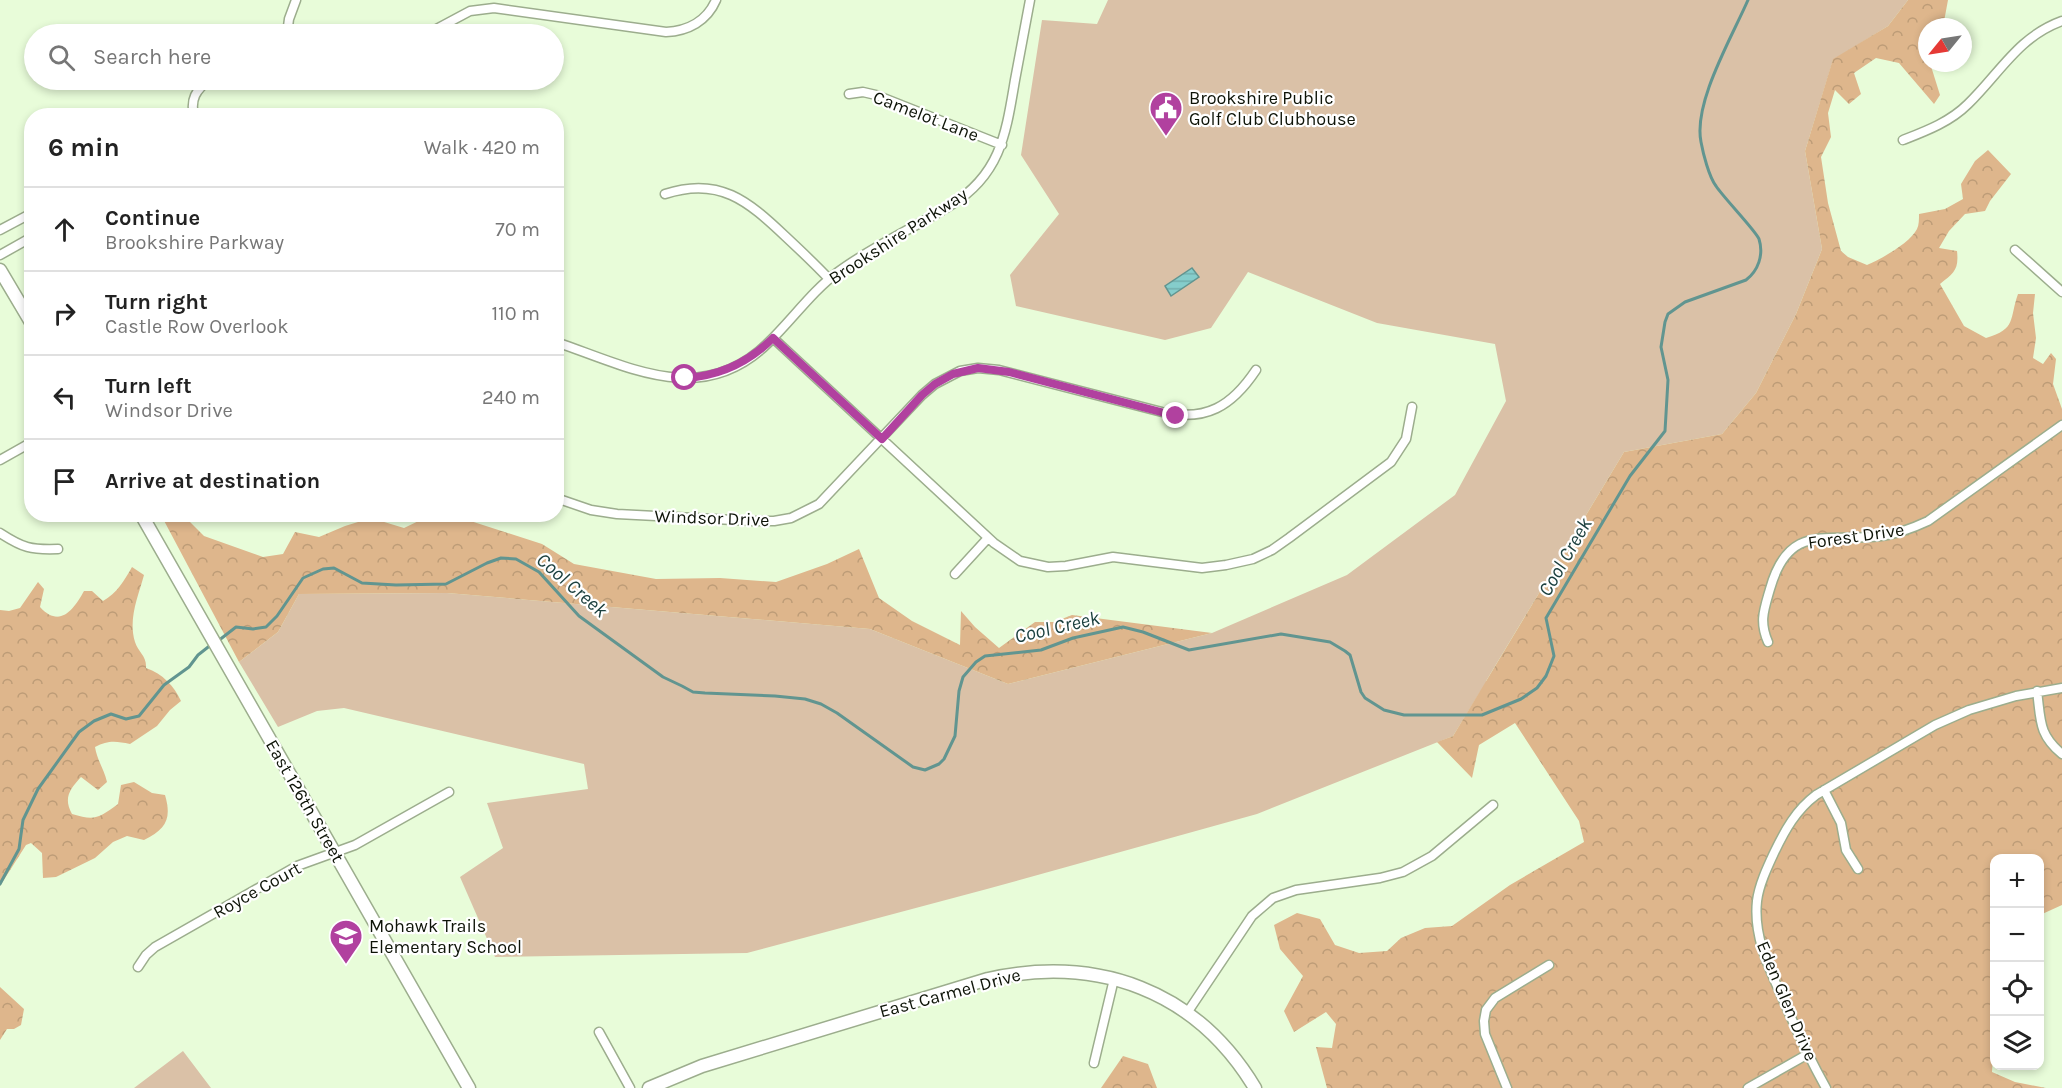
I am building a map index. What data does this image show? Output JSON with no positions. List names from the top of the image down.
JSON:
{
  "streets": {
    "street": [
      "Camelot Lane",
      "Brookshire Parkway",
      "Windsor Drive",
      "Forest Drive",
      "East 126th Street",
      "Royce Court",
      "East Carmel Drive",
      "Eden Glen Drive"
    ]
  },
  "crossings": [
    ["Camelot Lane", "Brookshire Parkway"],
    ["East 126th Street", "Royce Court"]
  ],
  "water": ["Cool Creek"],
  "places": {
    "public building": ["Brookshire Public Golf Club Clubhouse"],
    "school or university": ["Mohawk Trails Elementary School"]
  },
  "north": "bottom left",
  "page": {
    "search": "Search here",
    "heading": ["6 min", "Walk · 420 m"],
    "list": [
      ["Continue", "Brookshire Parkway", "70 m"],
      ["Turn right", "Castle Row Overlook", "110 m"],
      ["Turn left", "Windsor Drive", "240 m"],
      "Arrive at destination"
    ],
    "map_buttons": ["+", "−"]
  }
}
